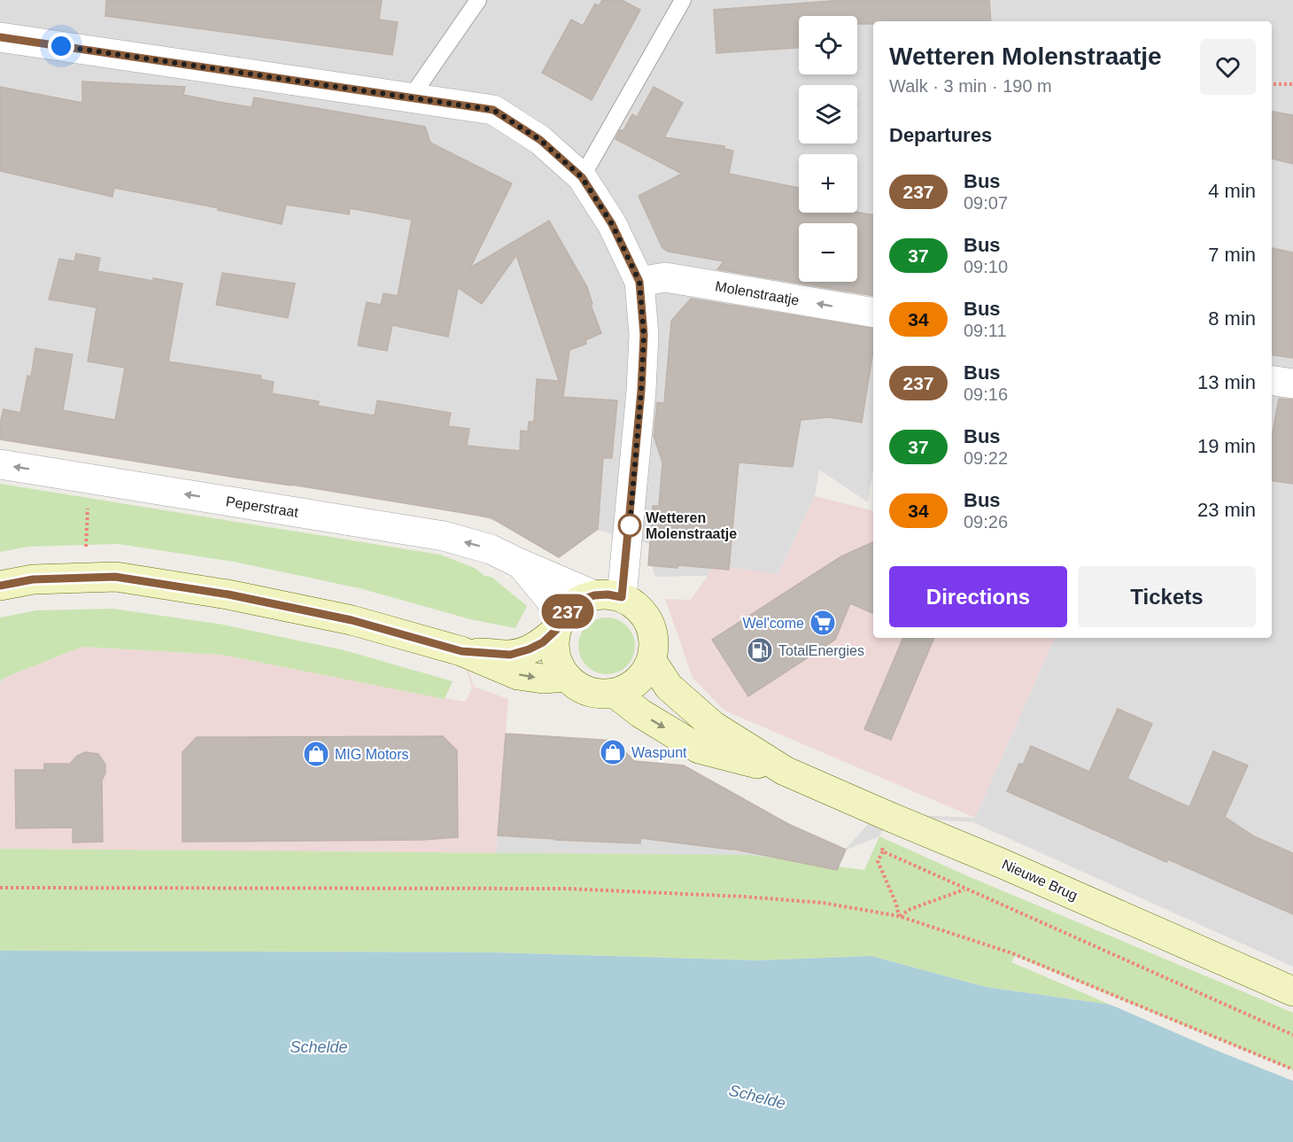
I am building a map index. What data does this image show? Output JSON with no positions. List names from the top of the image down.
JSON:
{
  "streets": {
    "main road": ["Nieuwe Brug"],
    "street": ["Molenstraatje", "Peperstraat"]
  },
  "crossings": [
    ["Peperstraat", "Nieuwe Brug"]
  ],
  "one_way": ["Molenstraatje", "Peperstraat"],
  "water": ["Schelde"],
  "places": {
    "other": ["Wetteren Molenstraatje"],
    "supermarket": ["Wel'come"],
    "fuel station": ["TotalEnergies"],
    "shop": ["Waspunt", "MIG Motors"]
  },
  "lines": ["bus line 237"],
  "page": {
    "on_map": "237",
    "map_buttons": ["+", "−"],
    "heading": [
      ["Wetteren Molenstraatje", "Walk · 3 min · 190 m"],
      "Departures"
    ],
    "list": [
      {
        "mark": "237",
        "name": "Bus",
        "note": "09:07",
        "value": "4 min"
      },
      {
        "mark": "37",
        "name": "Bus",
        "note": "09:10",
        "value": "7 min"
      },
      {
        "mark": "34",
        "name": "Bus",
        "note": "09:11",
        "value": "8 min"
      },
      {
        "mark": "237",
        "name": "Bus",
        "note": "09:16",
        "value": "13 min"
      },
      {
        "mark": "37",
        "name": "Bus",
        "note": "09:22",
        "value": "19 min"
      },
      {
        "mark": "34",
        "name": "Bus",
        "note": "09:26",
        "value": "23 min"
      }
    ],
    "buttons": ["Directions", "Tickets"]
  }
}
